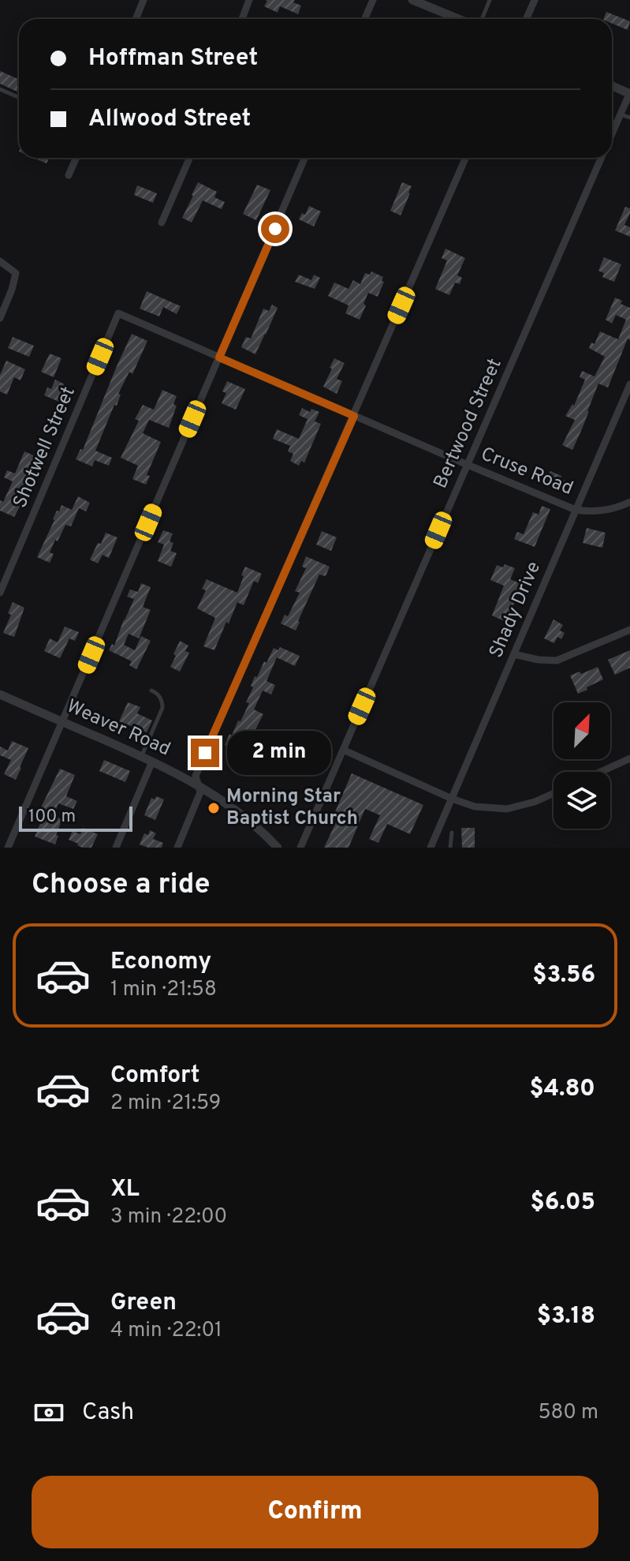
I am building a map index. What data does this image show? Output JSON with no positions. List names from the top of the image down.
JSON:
{
  "streets": {
    "street": [
      "Bertwood Street",
      "Shotwell Street",
      "Cruse Road",
      "Shady Drive",
      "Weaver Road"
    ]
  },
  "crossings": [
    ["Bertwood Street", "Cruse Road"],
    ["Shotwell Street", "Cruse Road"],
    ["Cruse Road", "Shady Drive"]
  ],
  "places": ["Morning Star Baptist Church"],
  "scale_bar": "100 m",
  "north": "top right",
  "page": {
    "banner": ["Hoffman Street", "Allwood Street"],
    "bubble": "2 min",
    "scale": "100 m",
    "heading": "Choose a ride",
    "list": [
      {
        "name": "Economy",
        "note": "1 min · 21:58",
        "value": "$3.56"
      },
      {
        "name": "Comfort",
        "note": "2 min · 21:59",
        "value": "$4.80"
      },
      {
        "name": "XL",
        "note": "3 min · 22:00",
        "value": "$6.05"
      },
      {
        "name": "Green",
        "note": "4 min · 22:01",
        "value": "$3.18"
      }
    ],
    "pay": ["Cash", "580 m"],
    "buttons": "Confirm"
  }
}
